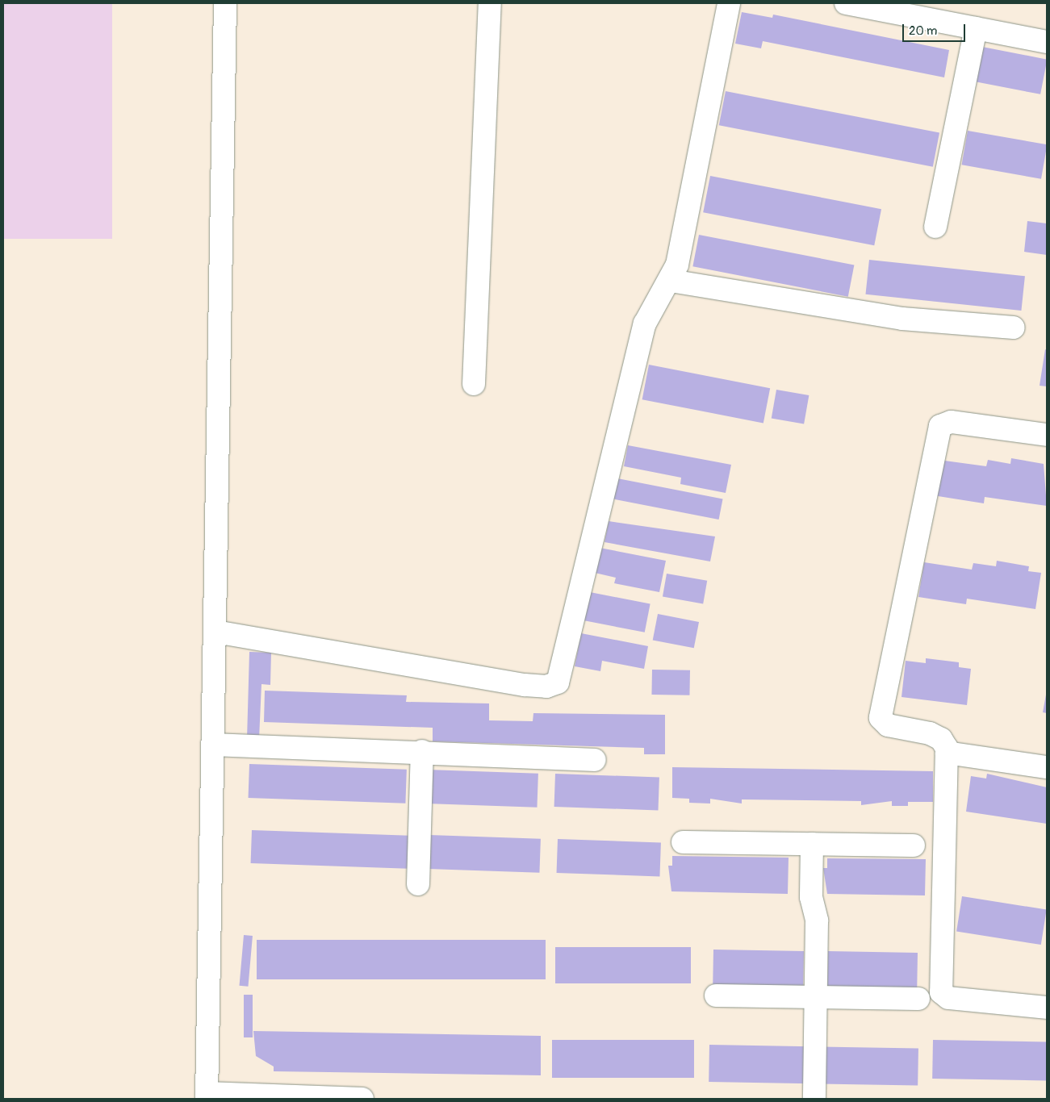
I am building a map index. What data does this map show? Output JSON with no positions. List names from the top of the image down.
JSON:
{
  "scale_bar": "20 m"
}
